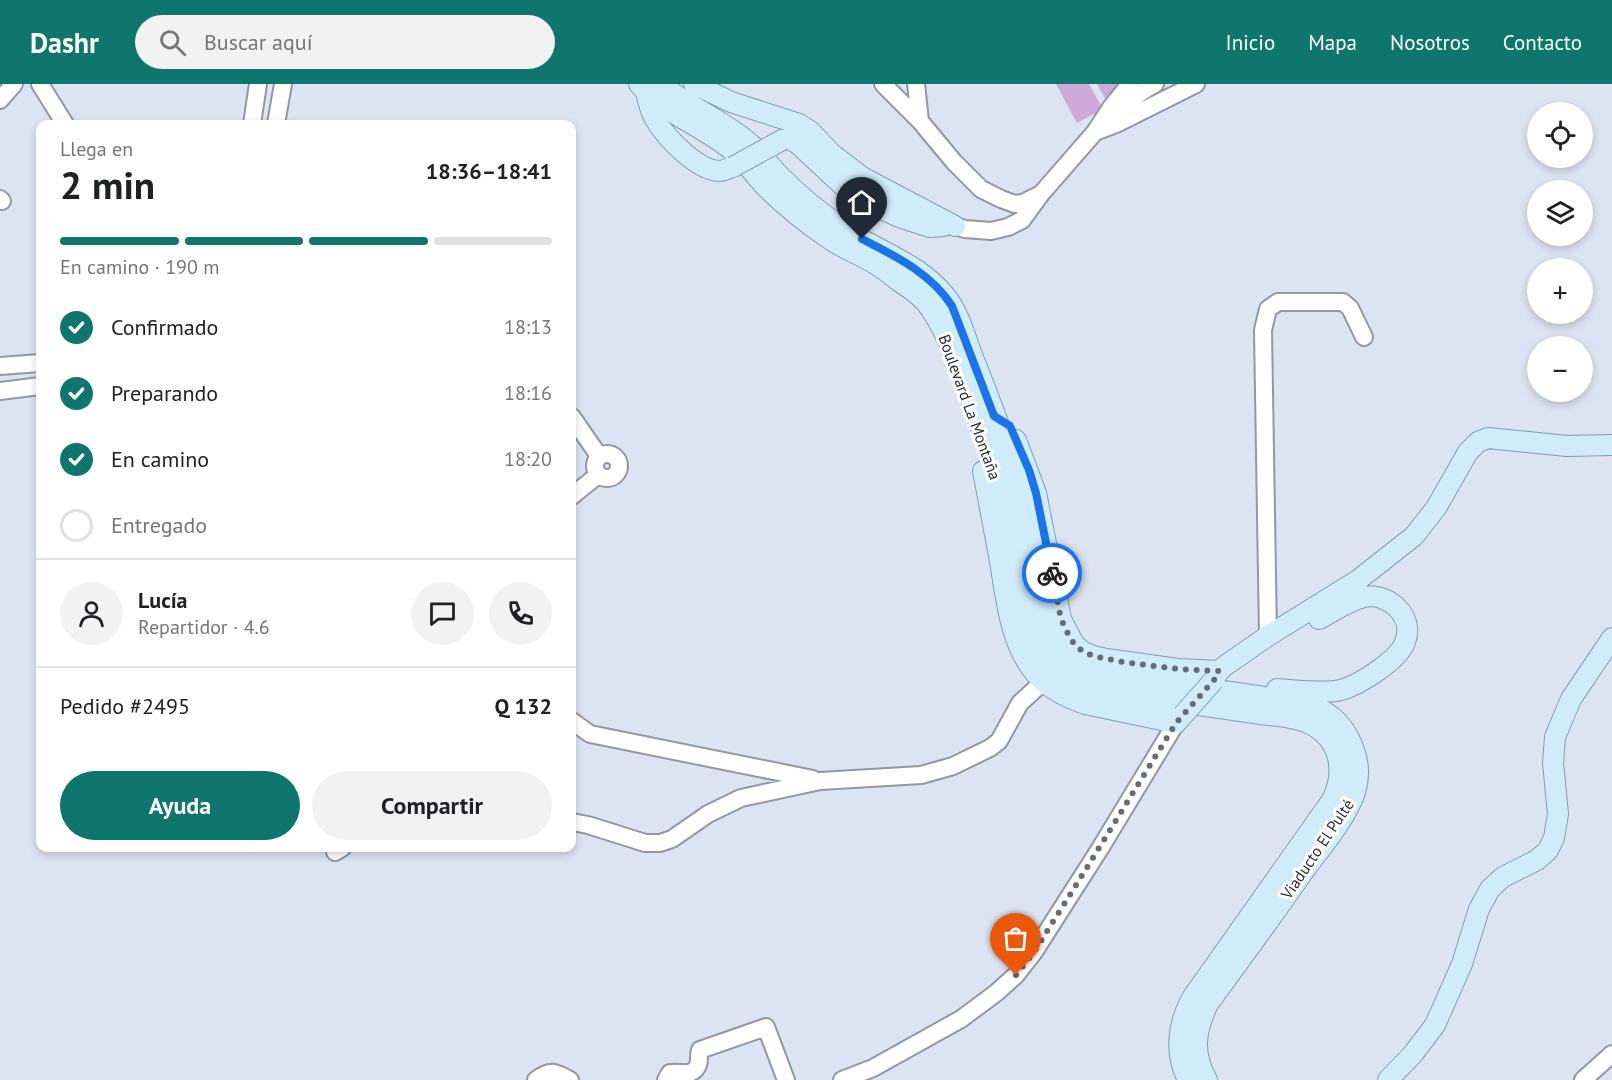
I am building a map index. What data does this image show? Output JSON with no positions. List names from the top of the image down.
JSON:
{
  "streets": {
    "main road": ["Boulevard La Montaña", "Viaducto El Pulté"]
  },
  "crossings": [
    ["Boulevard La Montaña", "Viaducto El Pulté"]
  ],
  "page": {
    "header": "Dashr",
    "search": "Buscar aquí",
    "nav": [
      "Inicio",
      "Mapa",
      "Nosotros",
      "Contacto"
    ],
    "map_buttons": ["+", "−"],
    "heading": ["2 min", "Llega en", "18:36–18:41"],
    "panel": [
      "Lucía",
      "Repartidor · 4.6",
      "Pedido #2495",
      "Q 132"
    ],
    "bar": "En camino · 190 m",
    "list": [
      ["Confirmado", "18:13"],
      ["Preparando", "18:16"],
      ["En camino", "18:20"],
      "Entregado"
    ],
    "buttons": ["Ayuda", "Compartir"]
  }
}
